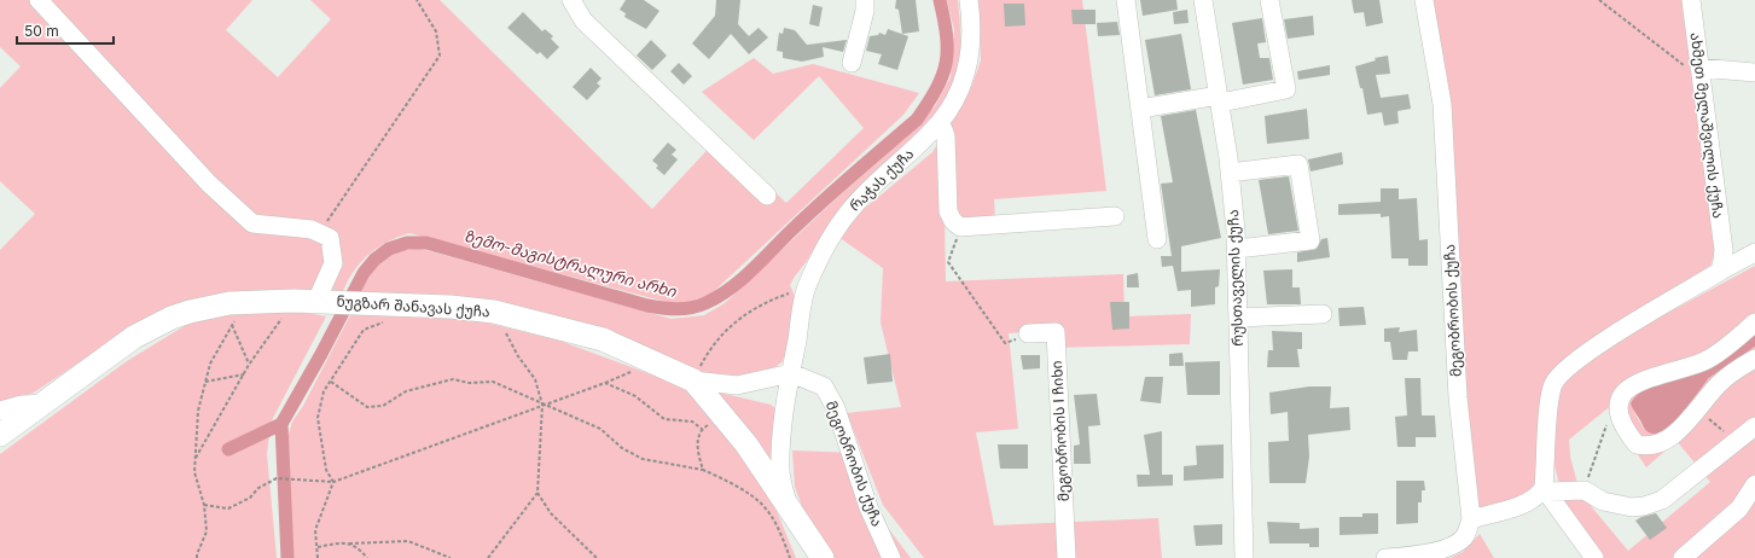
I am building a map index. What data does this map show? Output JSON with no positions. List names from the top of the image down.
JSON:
{
  "streets": {
    "main road": ["ნუგზარ შანავას ქუჩა"],
    "street": [
      "ახმეთ მელაშვილის ქუჩა",
      "რაჭას ქუჩა",
      "რუსთაველის ქუჩა",
      "მეგობრობის ქუჩა",
      "მეგობრობის I ჩიხი"
    ]
  },
  "crossings": [
    ["რაჭას ქუჩა", "ნუგზარ შანავას ქუჩა"],
    ["რაჭას ქუჩა", "მეგობრობის ქუჩა"]
  ],
  "water": ["ზემო-მაგისტრალური არხი"],
  "scale_bar": "50 m"
}
